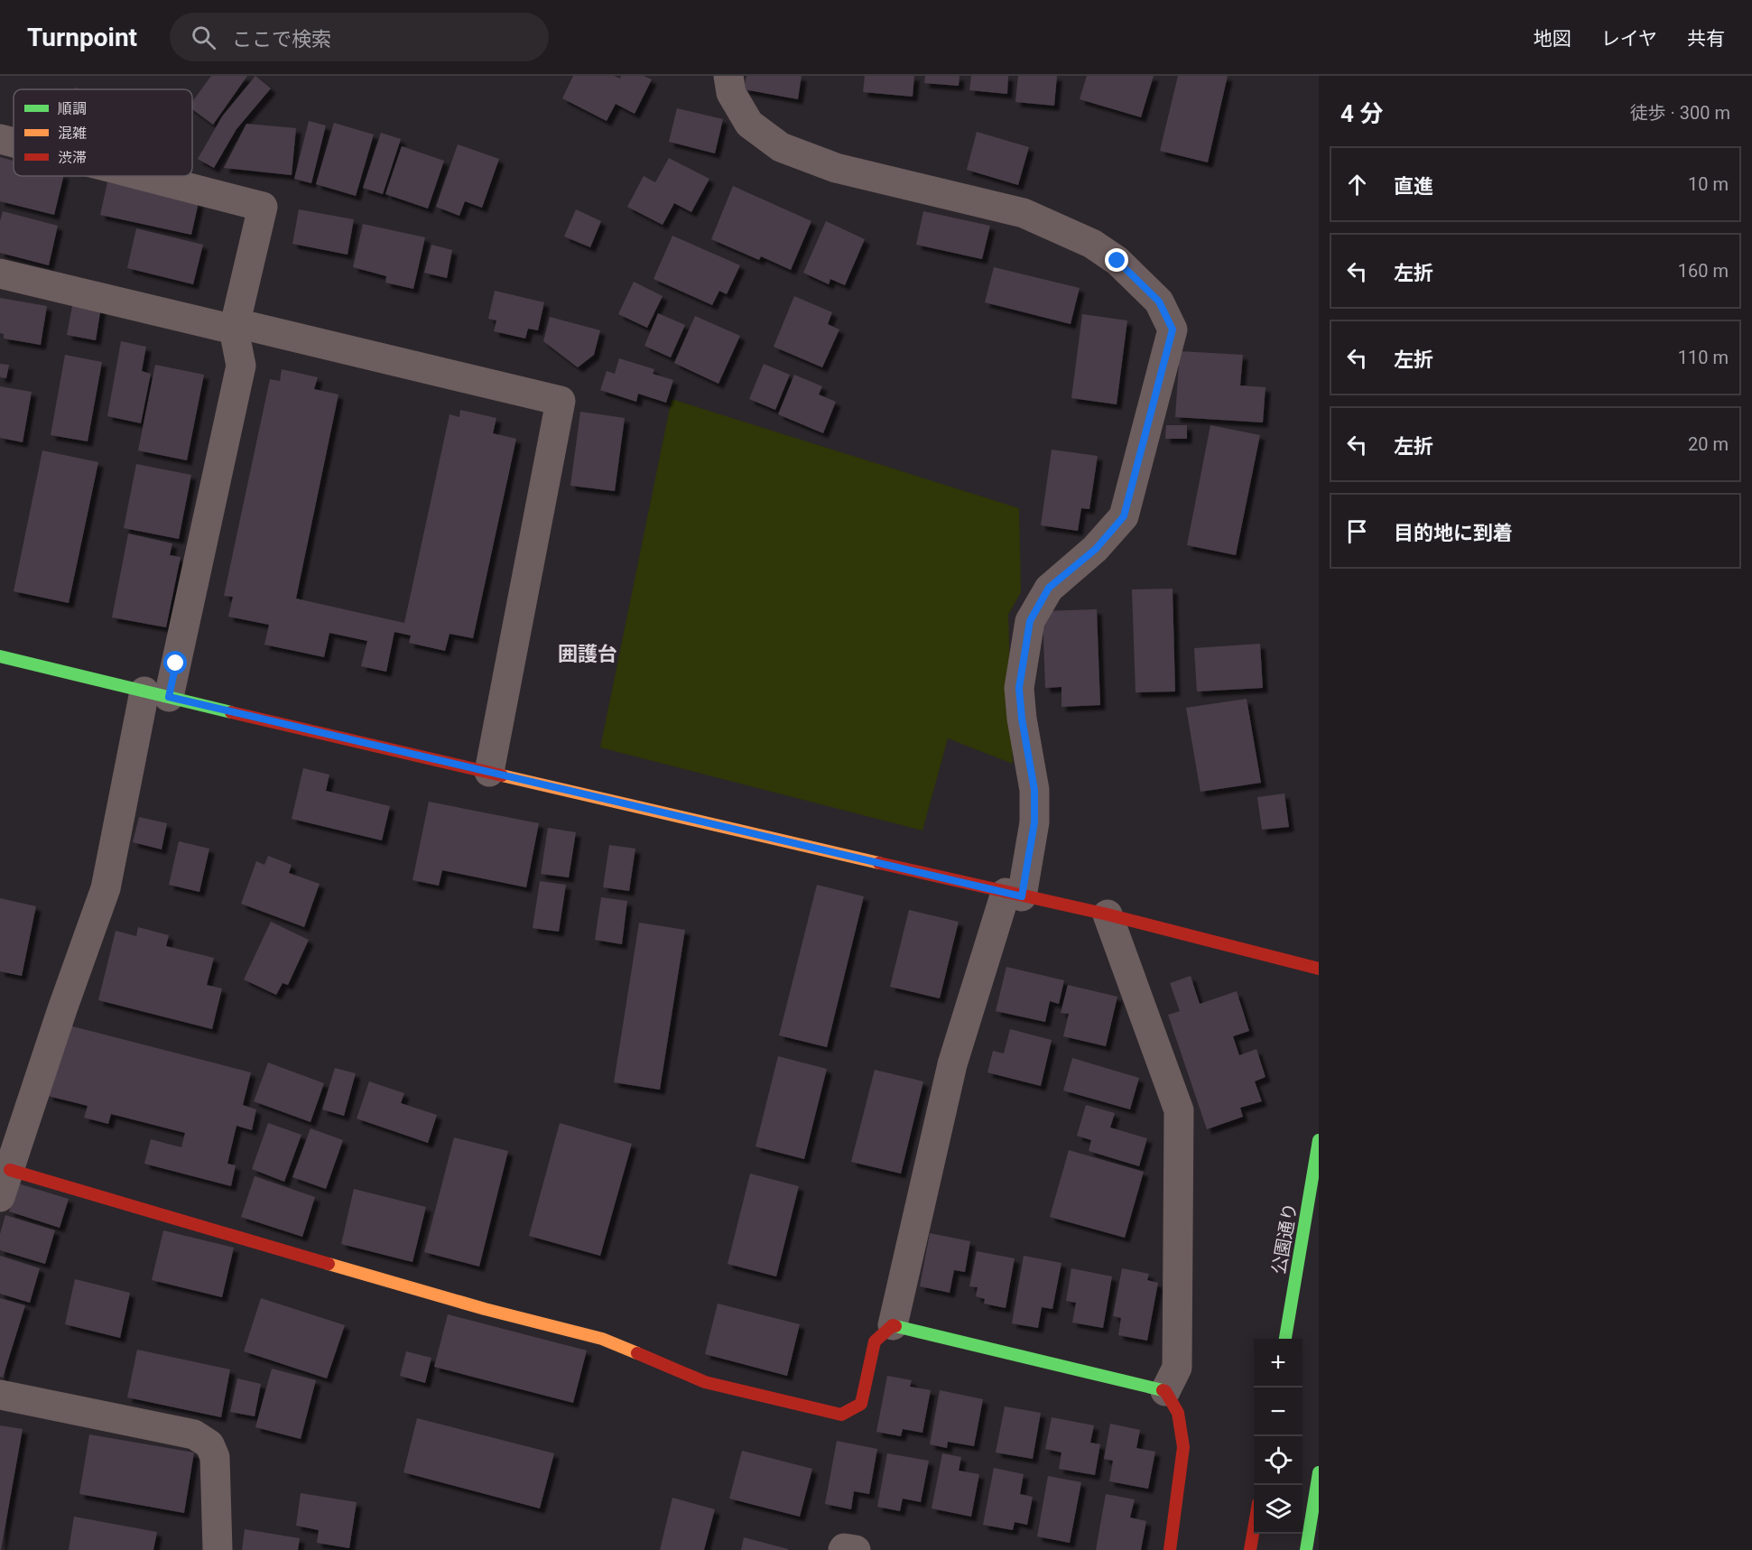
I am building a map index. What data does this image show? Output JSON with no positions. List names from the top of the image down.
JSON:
{
  "streets": {
    "street": ["公園通り"]
  },
  "districts": ["囲護台"],
  "legend": ["順調", "混雑", "渋滞"],
  "page": {
    "header": "Turnpoint",
    "search": "ここで検索",
    "nav": ["地図", "レイヤ", "共有"],
    "heading": ["4 分", "徒歩 · 300 m"],
    "list": [
      ["直進", "10 m"],
      ["左折", "160 m"],
      ["左折", "110 m"],
      ["左折", "20 m"],
      "目的地に到着"
    ],
    "map_buttons": ["+", "−"]
  }
}
